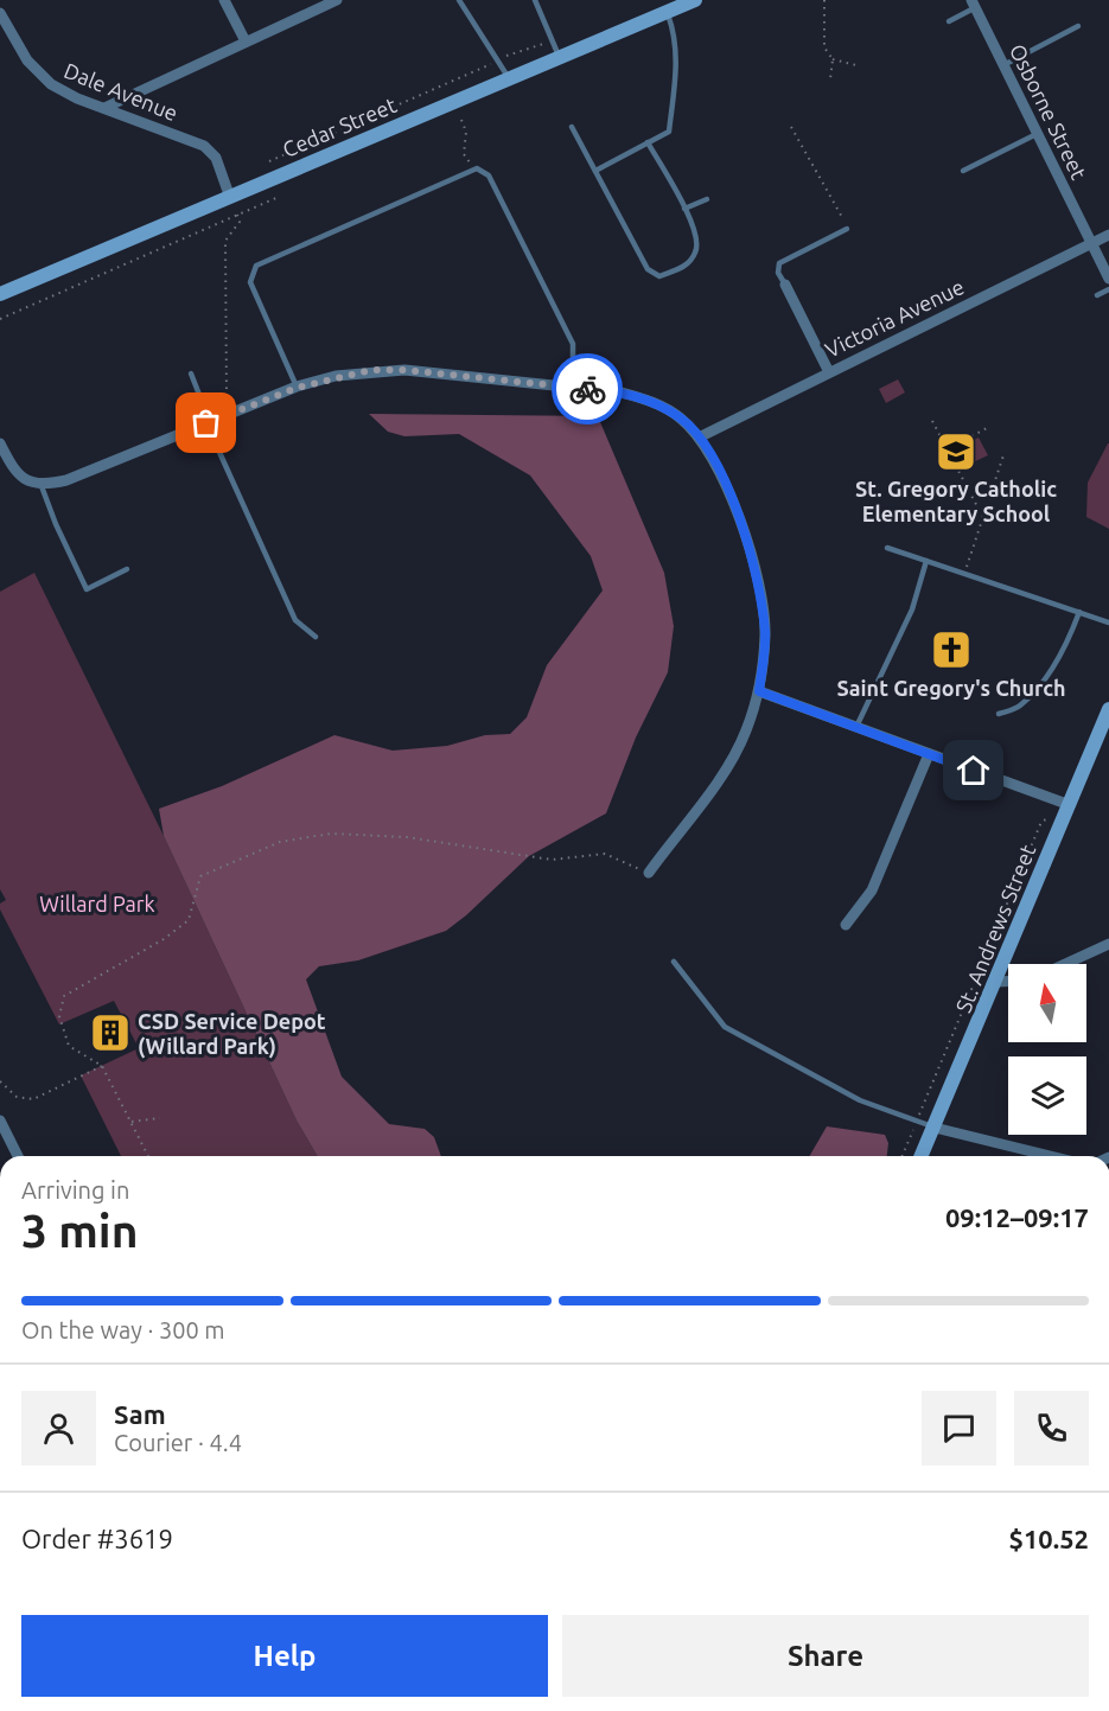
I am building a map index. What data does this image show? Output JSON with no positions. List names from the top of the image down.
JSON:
{
  "streets": {
    "main road": ["Cedar Street", "St. Andrews Street"],
    "street": ["Dale Avenue", "Osborne Street", "Victoria Avenue"]
  },
  "crossings": [
    ["Dale Avenue", "Cedar Street"],
    ["Osborne Street", "Victoria Avenue"]
  ],
  "parks": ["Willard Park"],
  "places": {
    "school or university": ["St. Gregory Catholic Elementary School"],
    "church": ["Saint Gregory's Church"],
    "building": ["CSD Service Depot (Willard Park)"]
  },
  "north": "top",
  "page": {
    "heading": ["3 min", "Arriving in", "09:12–09:17"],
    "panel": [
      "Sam",
      "Courier · 4.4",
      "Order #3619",
      "$10.52"
    ],
    "bar": "On the way · 300 m",
    "buttons": ["Help", "Share"]
  }
}
